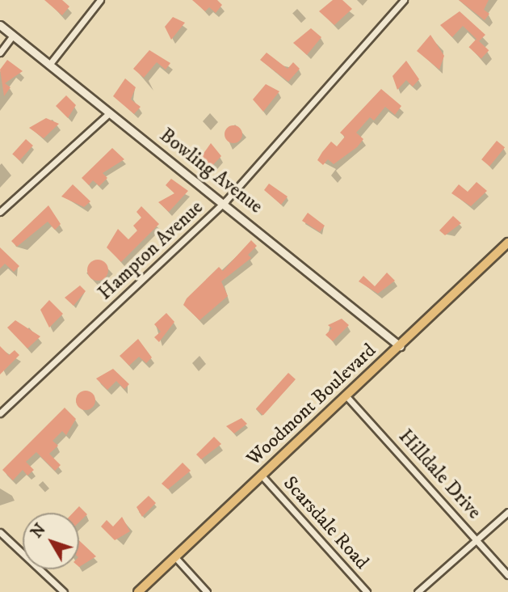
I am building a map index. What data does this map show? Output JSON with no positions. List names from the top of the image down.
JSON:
{
  "streets": {
    "main road": ["Woodmont Boulevard"],
    "street": [
      "Bowling Avenue",
      "Hampton Avenue",
      "Hilldale Drive",
      "Scarsdale Road"
    ]
  },
  "crossings": [
    ["Bowling Avenue", "Hampton Avenue"],
    ["Bowling Avenue", "Woodmont Boulevard"],
    ["Woodmont Boulevard", "Hilldale Drive"],
    ["Woodmont Boulevard", "Scarsdale Road"]
  ],
  "north": "top left"
}
